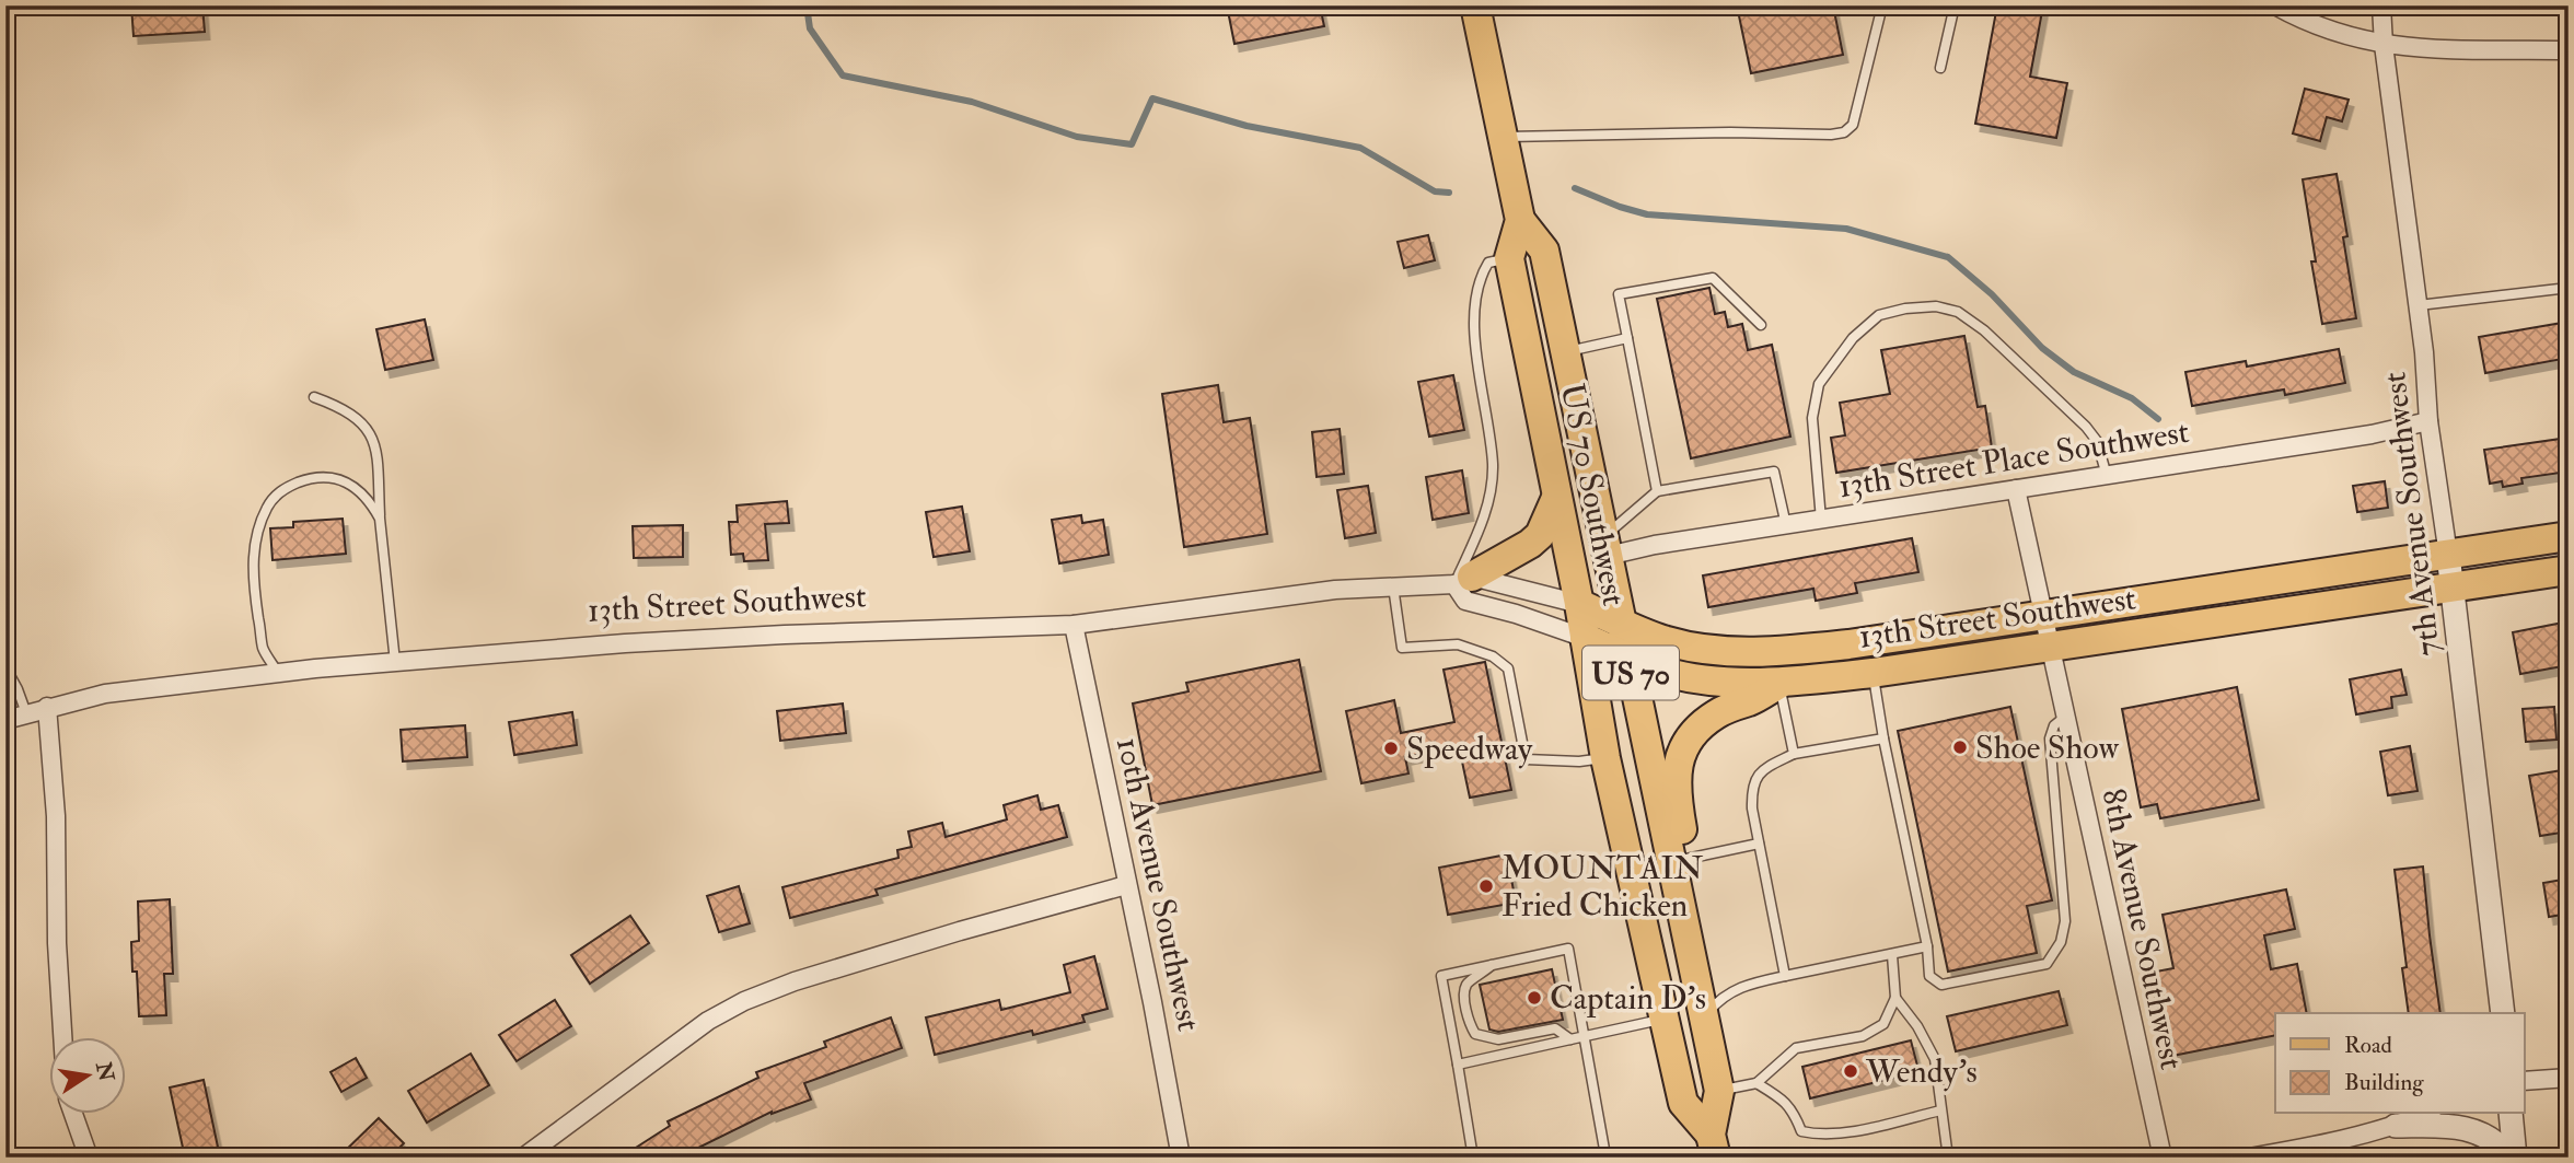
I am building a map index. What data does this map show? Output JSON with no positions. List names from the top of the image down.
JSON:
{
  "streets": {
    "main road": ["US 70 Southwest", "13th Street Southwest", "US 70"],
    "street": [
      "13th Street Place Southwest",
      "7th Avenue Southwest",
      "10th Avenue Southwest",
      "8th Avenue Southwest"
    ]
  },
  "crossings": [
    ["13th Street Place Southwest", "US 70 Southwest"],
    ["13th Street Place Southwest", "7th Avenue Southwest"],
    ["13th Street Place Southwest", "8th Avenue Southwest"],
    ["US 70 Southwest", "13th Street Southwest"],
    ["7th Avenue Southwest", "13th Street Southwest"],
    ["13th Street Southwest", "10th Avenue Southwest"],
    ["13th Street Southwest", "8th Avenue Southwest"]
  ],
  "places": [
    "Shoe Show",
    "Speedway",
    "MOUNTAIN Fried Chicken",
    "Captain D's",
    "Wendy's"
  ],
  "legend": ["Road", "Building"],
  "north": "right"
}
